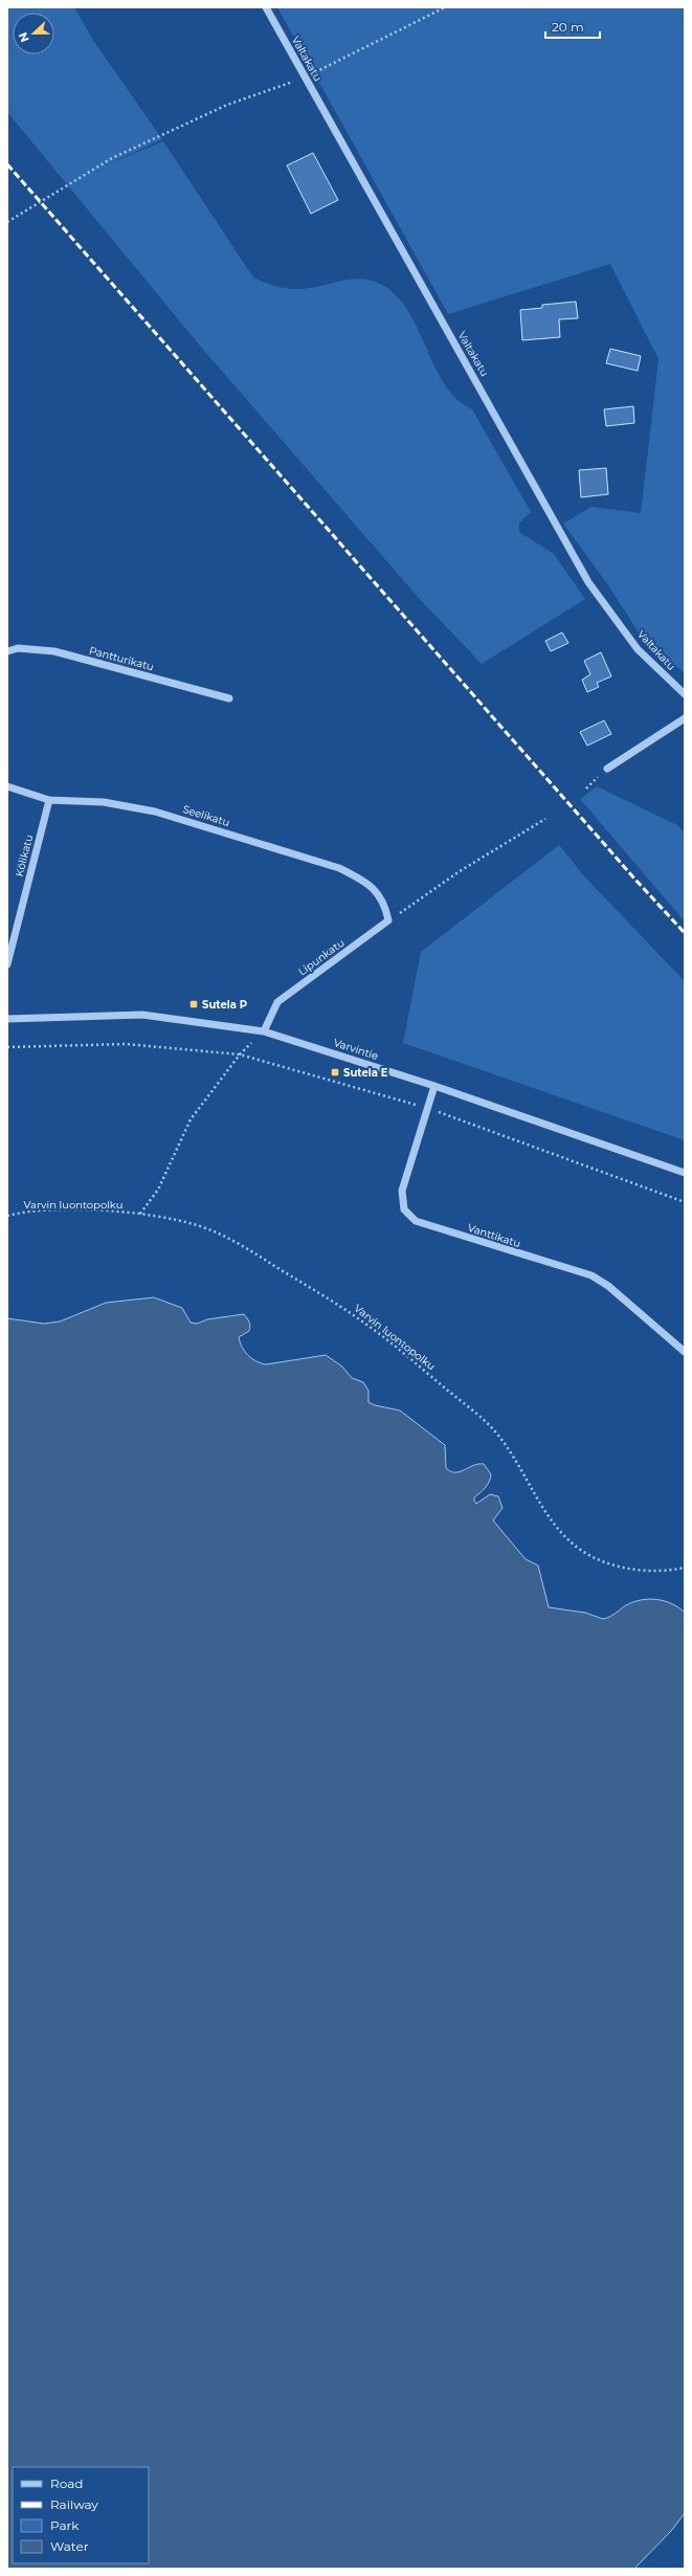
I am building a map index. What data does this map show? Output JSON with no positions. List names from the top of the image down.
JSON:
{
  "streets": {
    "street": [
      "Valtakatu",
      "Pantturikatu",
      "Seelikatu",
      "Kölikatu",
      "Lipunkatu",
      "Varvintie",
      "Vanttikatu"
    ],
    "path": ["Varvin luontopolku"]
  },
  "crossings": [
    ["Seelikatu", "Kölikatu"],
    ["Seelikatu", "Lipunkatu"],
    ["Lipunkatu", "Varvintie"],
    ["Varvintie", "Vanttikatu"]
  ],
  "places": {
    "transit": ["Sutela P", "Sutela E"]
  },
  "legend": [
    "Road",
    "Railway",
    "Park",
    "Water"
  ],
  "scale_bar": "20 m",
  "north": "left"
}
